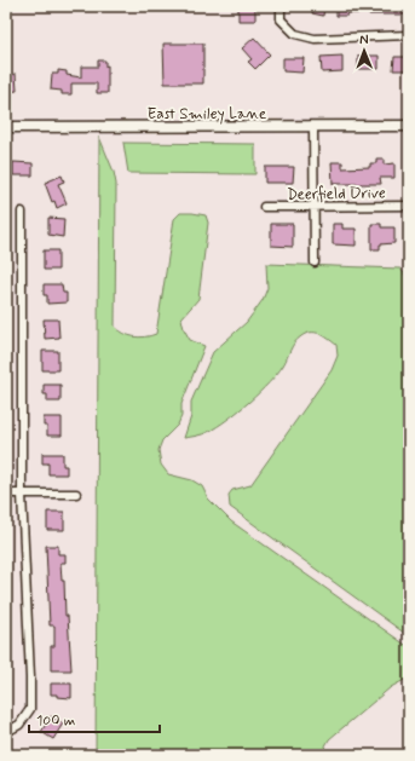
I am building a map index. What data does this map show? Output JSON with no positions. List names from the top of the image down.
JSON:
{
  "streets": {
    "street": ["East Smiley Lane", "Deerfield Drive"]
  },
  "scale_bar": "100 m",
  "north": "top"
}
